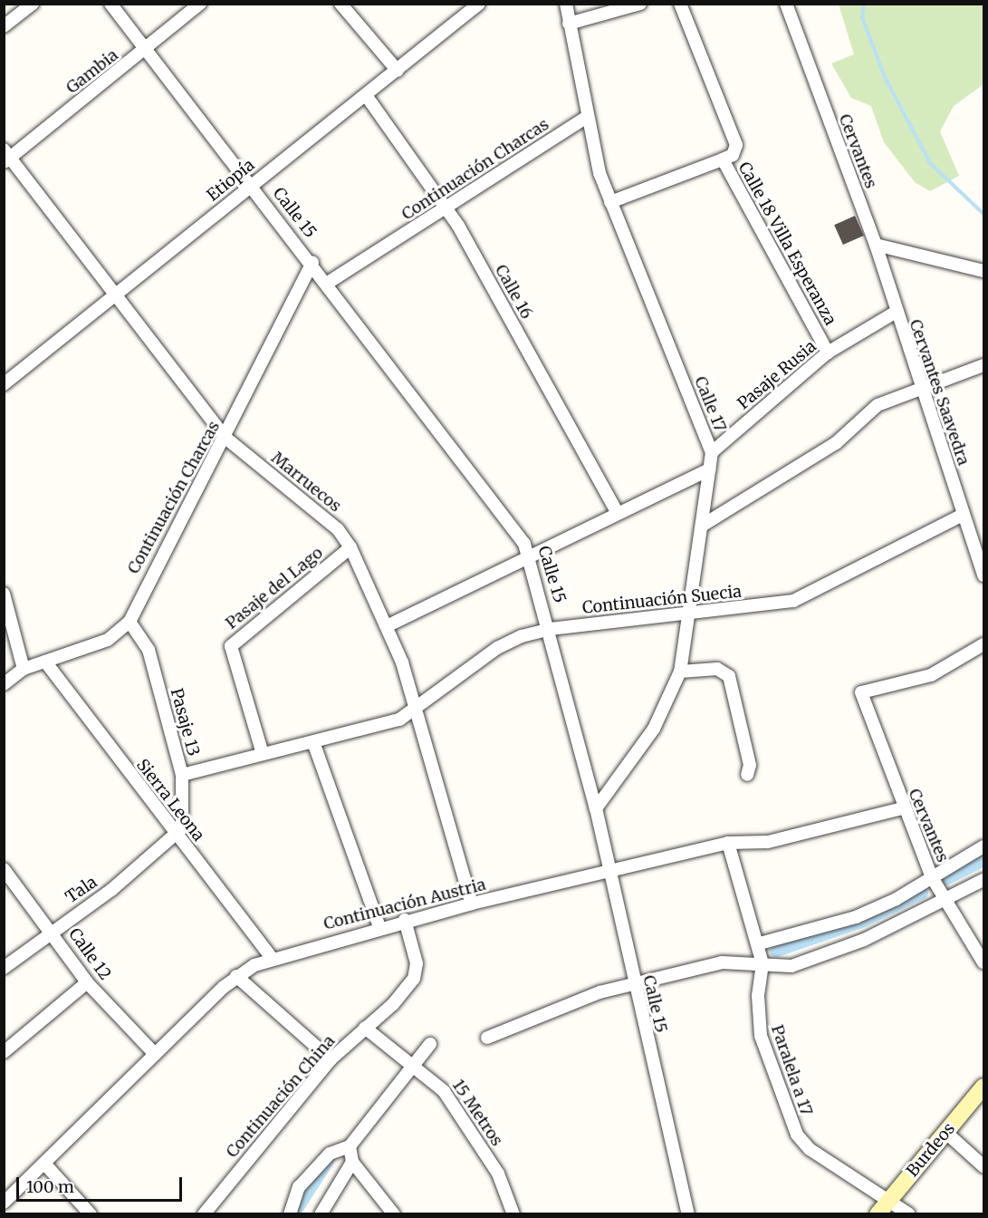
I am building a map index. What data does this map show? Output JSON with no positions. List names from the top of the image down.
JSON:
{
  "streets": {
    "street": [
      "Gambia",
      "Cervantes",
      "Continuación Charcas",
      "Etiopía",
      "Calle 15",
      "Calle 18 Villa Esperanza",
      "Calle 16",
      "Pasaje Rusia",
      "Cervantes Saavedra",
      "Calle 17",
      "Marruecos",
      "Pasaje del Lago",
      "Continuación Suecia",
      "Pasaje 13",
      "Sierra Leona",
      "Tala",
      "Continuación Austria",
      "Calle 12",
      "Paralela a 17",
      "Continuación China",
      "15 Metros",
      "Burdeos"
    ]
  },
  "crossings": [
    ["Gambia", "Calle 15"],
    ["Gambia", "Marruecos"],
    ["Cervantes", "Pasaje Rusia"],
    ["Cervantes", "Cervantes Saavedra"],
    ["Cervantes", "Continuación Austria"],
    ["Continuación Charcas", "Calle 15"],
    ["Continuación Charcas", "Calle 16"],
    ["Continuación Charcas", "Calle 17"],
    ["Continuación Charcas", "Marruecos"],
    ["Continuación Charcas", "Pasaje 13"],
    ["Continuación Charcas", "Sierra Leona"],
    ["Etiopía", "Calle 15"],
    ["Etiopía", "Calle 16"],
    ["Etiopía", "Marruecos"],
    ["Calle 15", "Calle 17"],
    ["Calle 15", "Continuación Suecia"],
    ["Calle 15", "Continuación Austria"],
    ["Calle 18 Villa Esperanza", "Pasaje Rusia"],
    ["Pasaje Rusia", "Cervantes Saavedra"],
    ["Pasaje Rusia", "Calle 17"],
    ["Cervantes Saavedra", "Continuación Suecia"],
    ["Calle 17", "Continuación Suecia"],
    ["Marruecos", "Pasaje del Lago"],
    ["Marruecos", "Continuación Suecia"],
    ["Marruecos", "Continuación Austria"],
    ["Pasaje del Lago", "Continuación Suecia"],
    ["Continuación Suecia", "Pasaje 13"],
    ["Pasaje 13", "Sierra Leona"],
    ["Pasaje 13", "Tala"],
    ["Sierra Leona", "Tala"],
    ["Sierra Leona", "Continuación Austria"],
    ["Tala", "Calle 12"],
    ["Continuación Austria", "Calle 12"],
    ["Continuación Austria", "Paralela a 17"],
    ["Continuación Austria", "Continuación China"],
    ["Paralela a 17", "Burdeos"],
    ["Continuación China", "15 Metros"]
  ],
  "scale_bar": "100 m"
}
